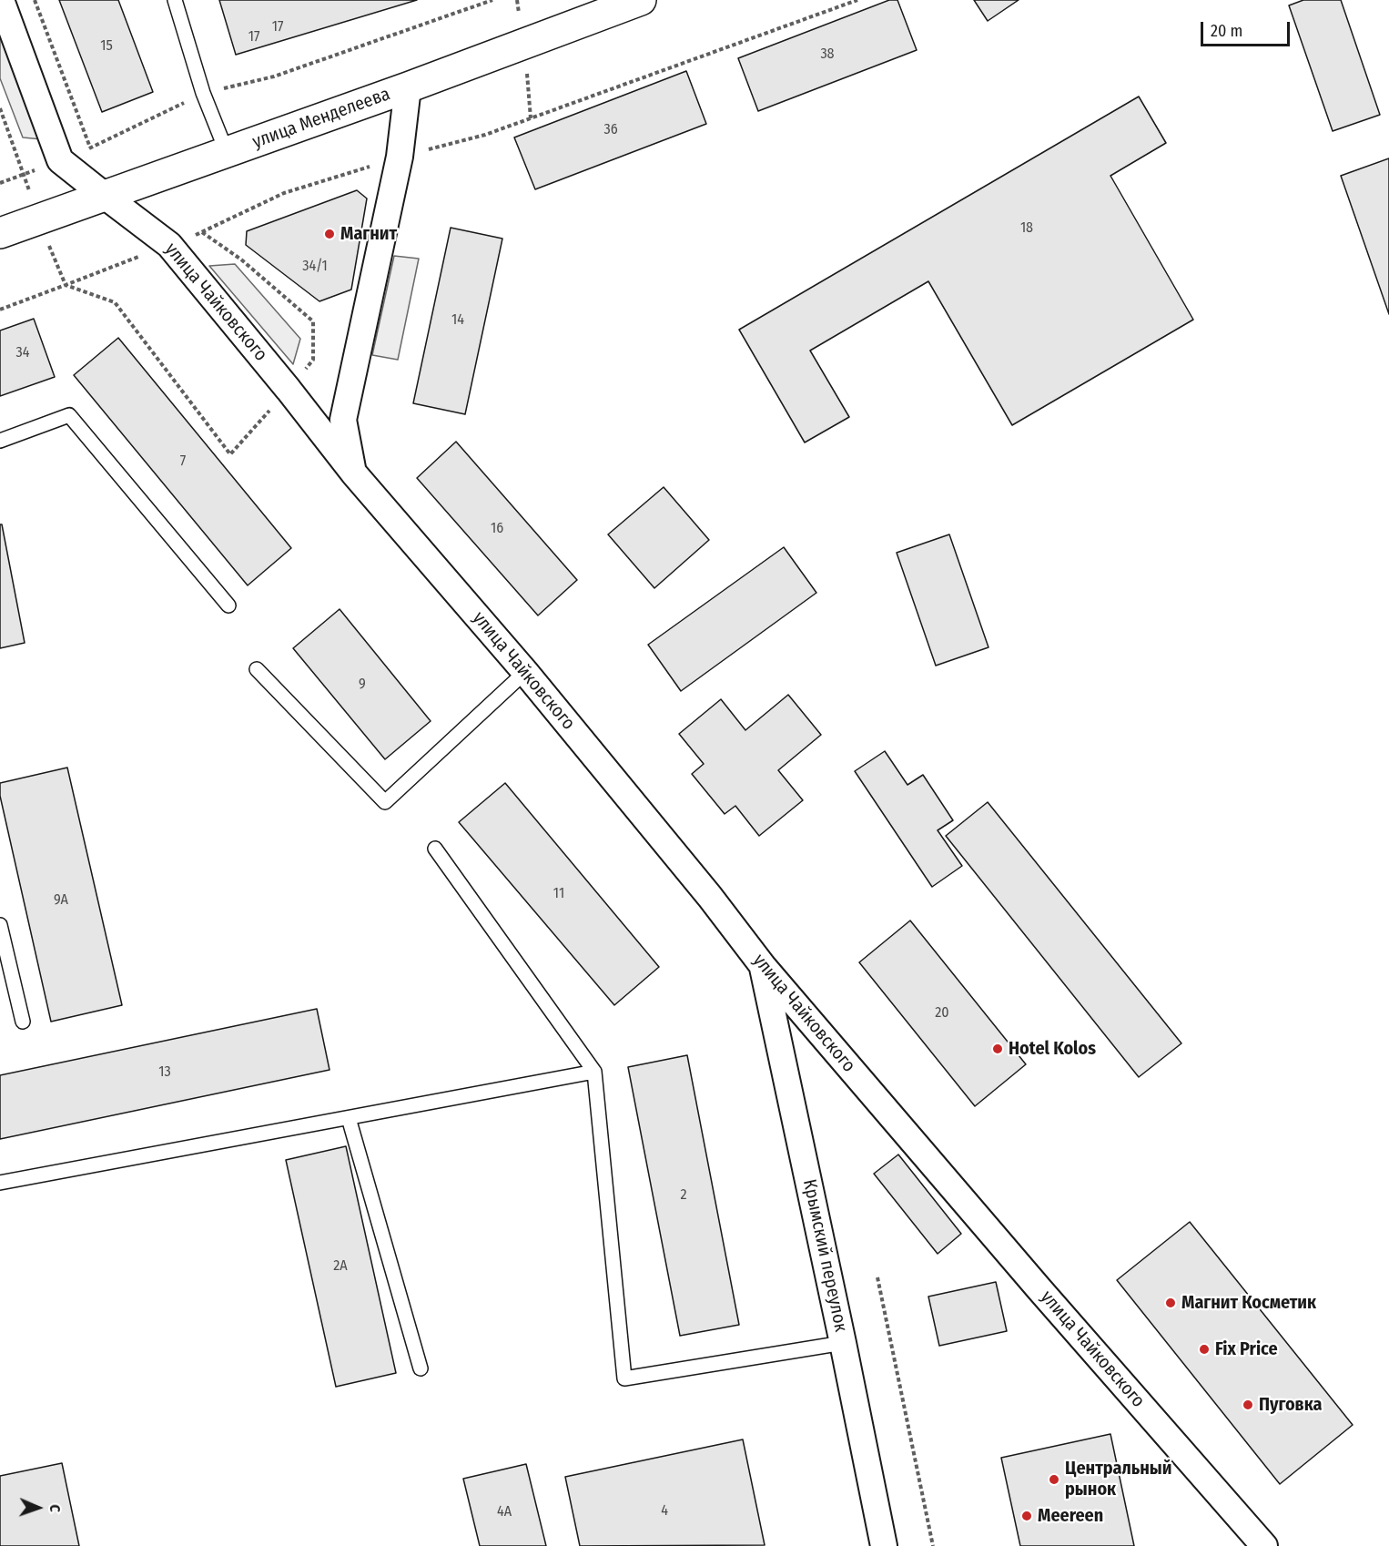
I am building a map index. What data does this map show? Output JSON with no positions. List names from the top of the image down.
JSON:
{
  "streets": {
    "main road": ["улица Менделеева"],
    "street": ["улица Чайковского", "Крымский переулок"]
  },
  "crossings": [
    ["улица Менделеева", "улица Чайковского"],
    ["улица Чайковского", "Крымский переулок"]
  ],
  "places": [
    "Магнит",
    "Hotel Kolos",
    "Магнит Косметик",
    "Fix Price",
    "Пуговка",
    "Центральный рынок",
    "Meereen"
  ],
  "house_numbers": [
    "17",
    "17",
    "15",
    "38",
    "36",
    "18",
    "34/1",
    "14",
    "34",
    "7",
    "16",
    "9",
    "11",
    "9А",
    "20",
    "13",
    "2",
    "2А",
    "4",
    "4А"
  ],
  "scale_bar": "20 m",
  "north": "right"
}
